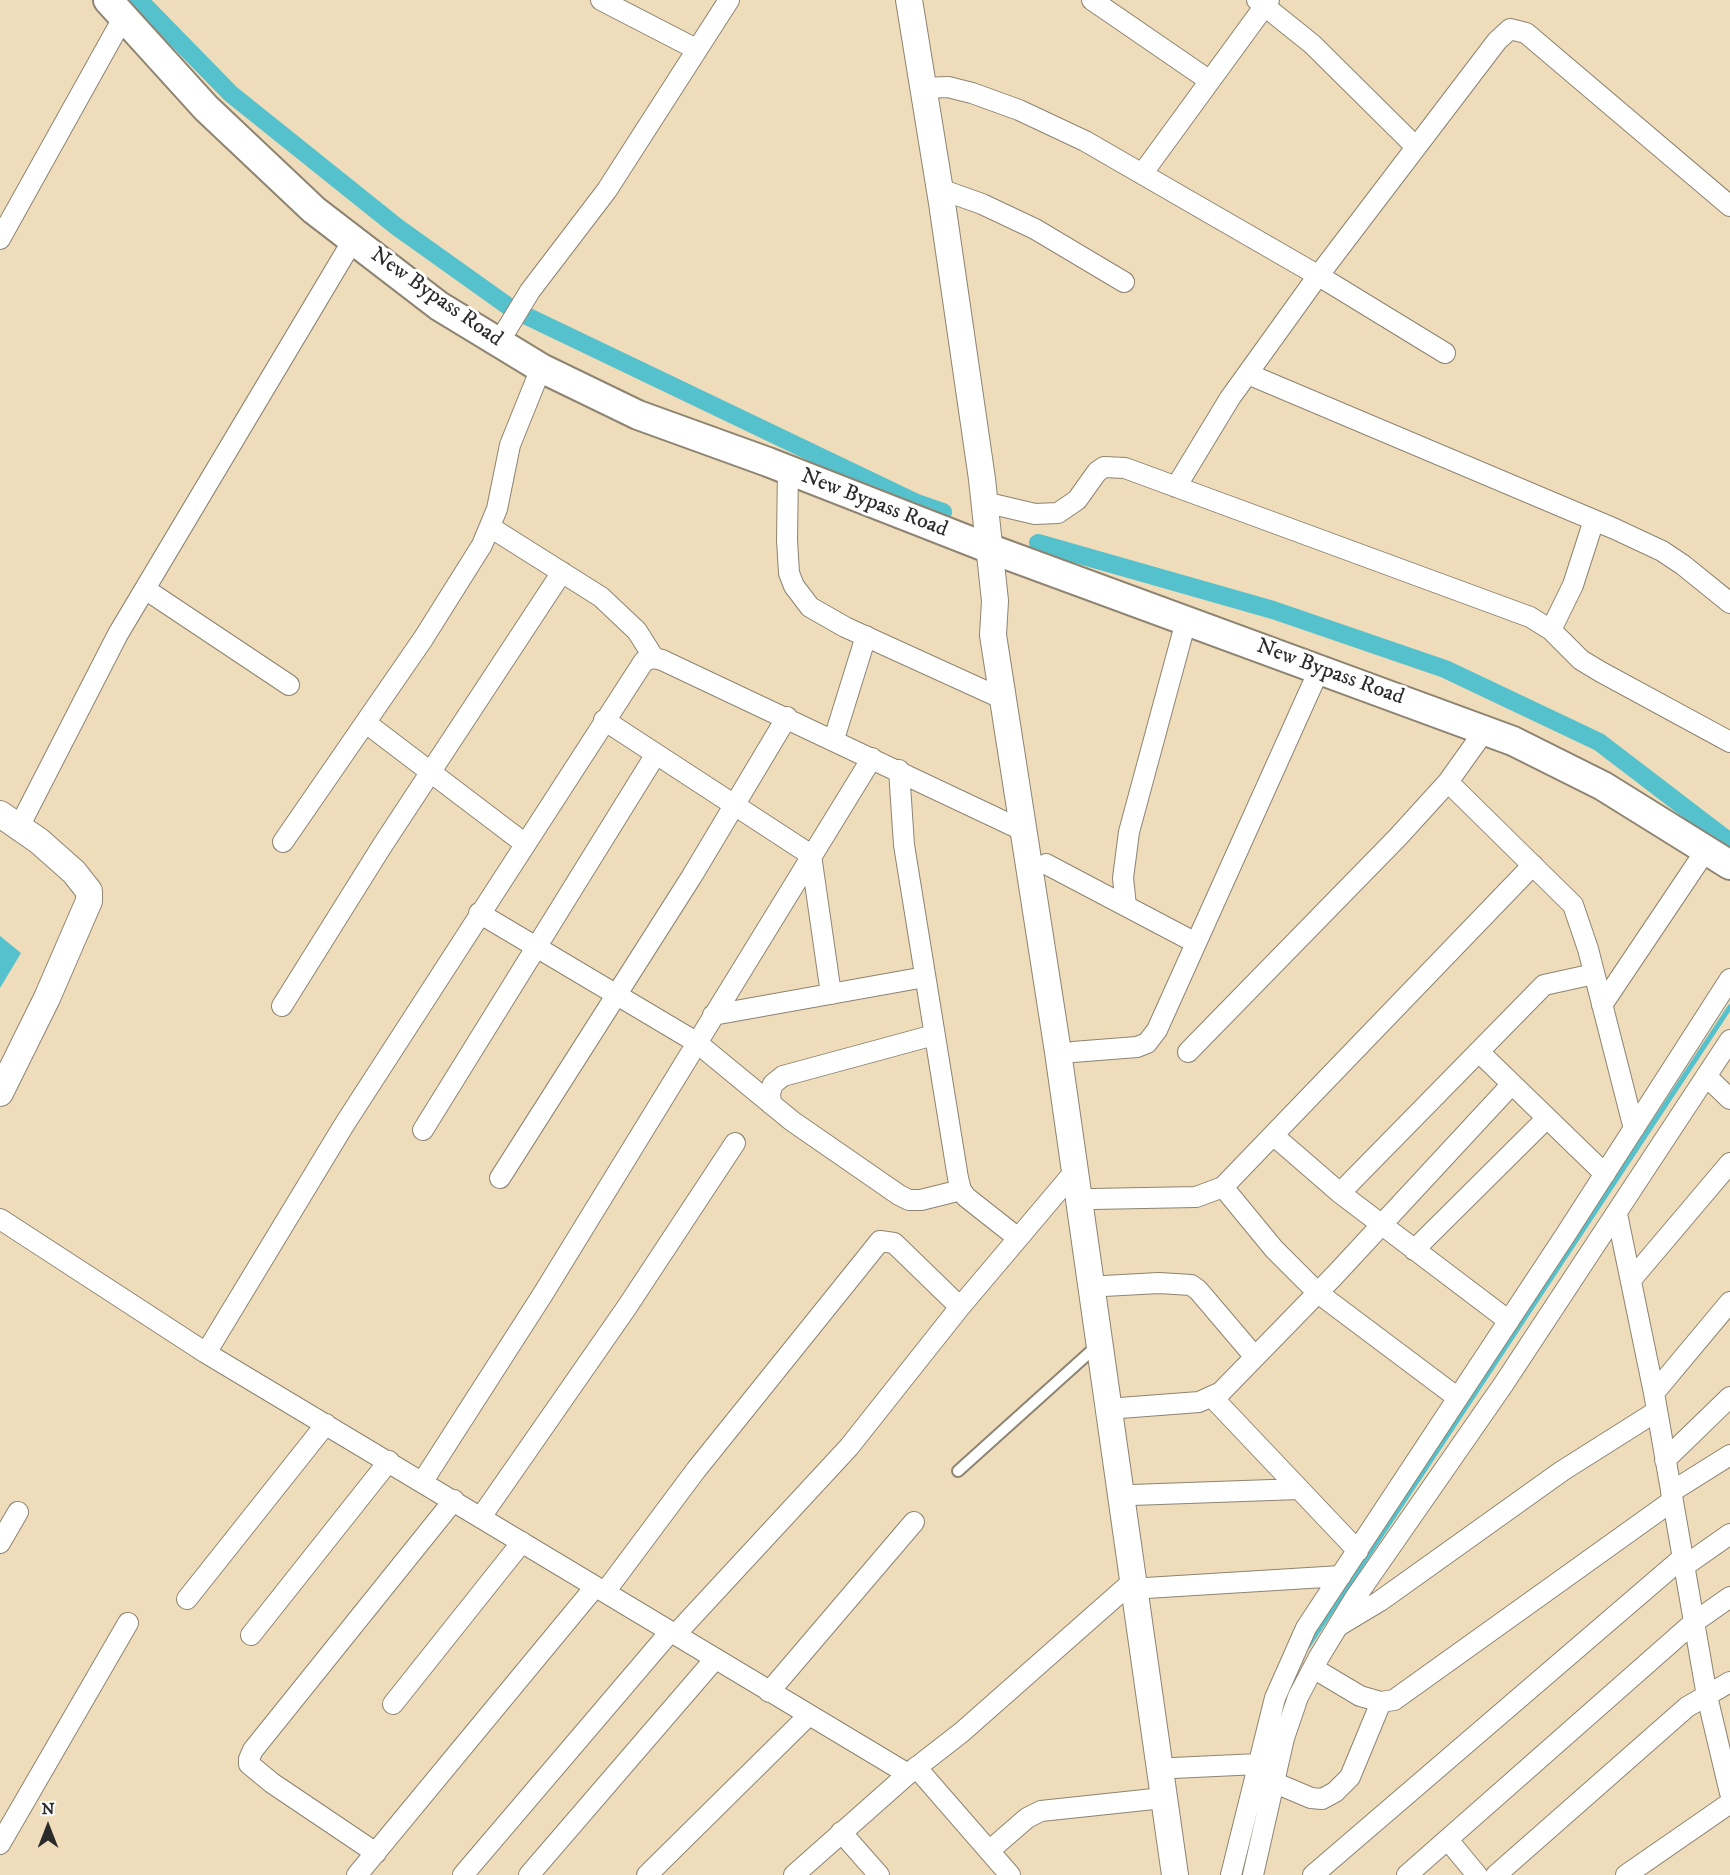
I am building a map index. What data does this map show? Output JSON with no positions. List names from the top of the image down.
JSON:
{
  "streets": {
    "main road": ["New Bypass Road"]
  },
  "north": "top"
}
